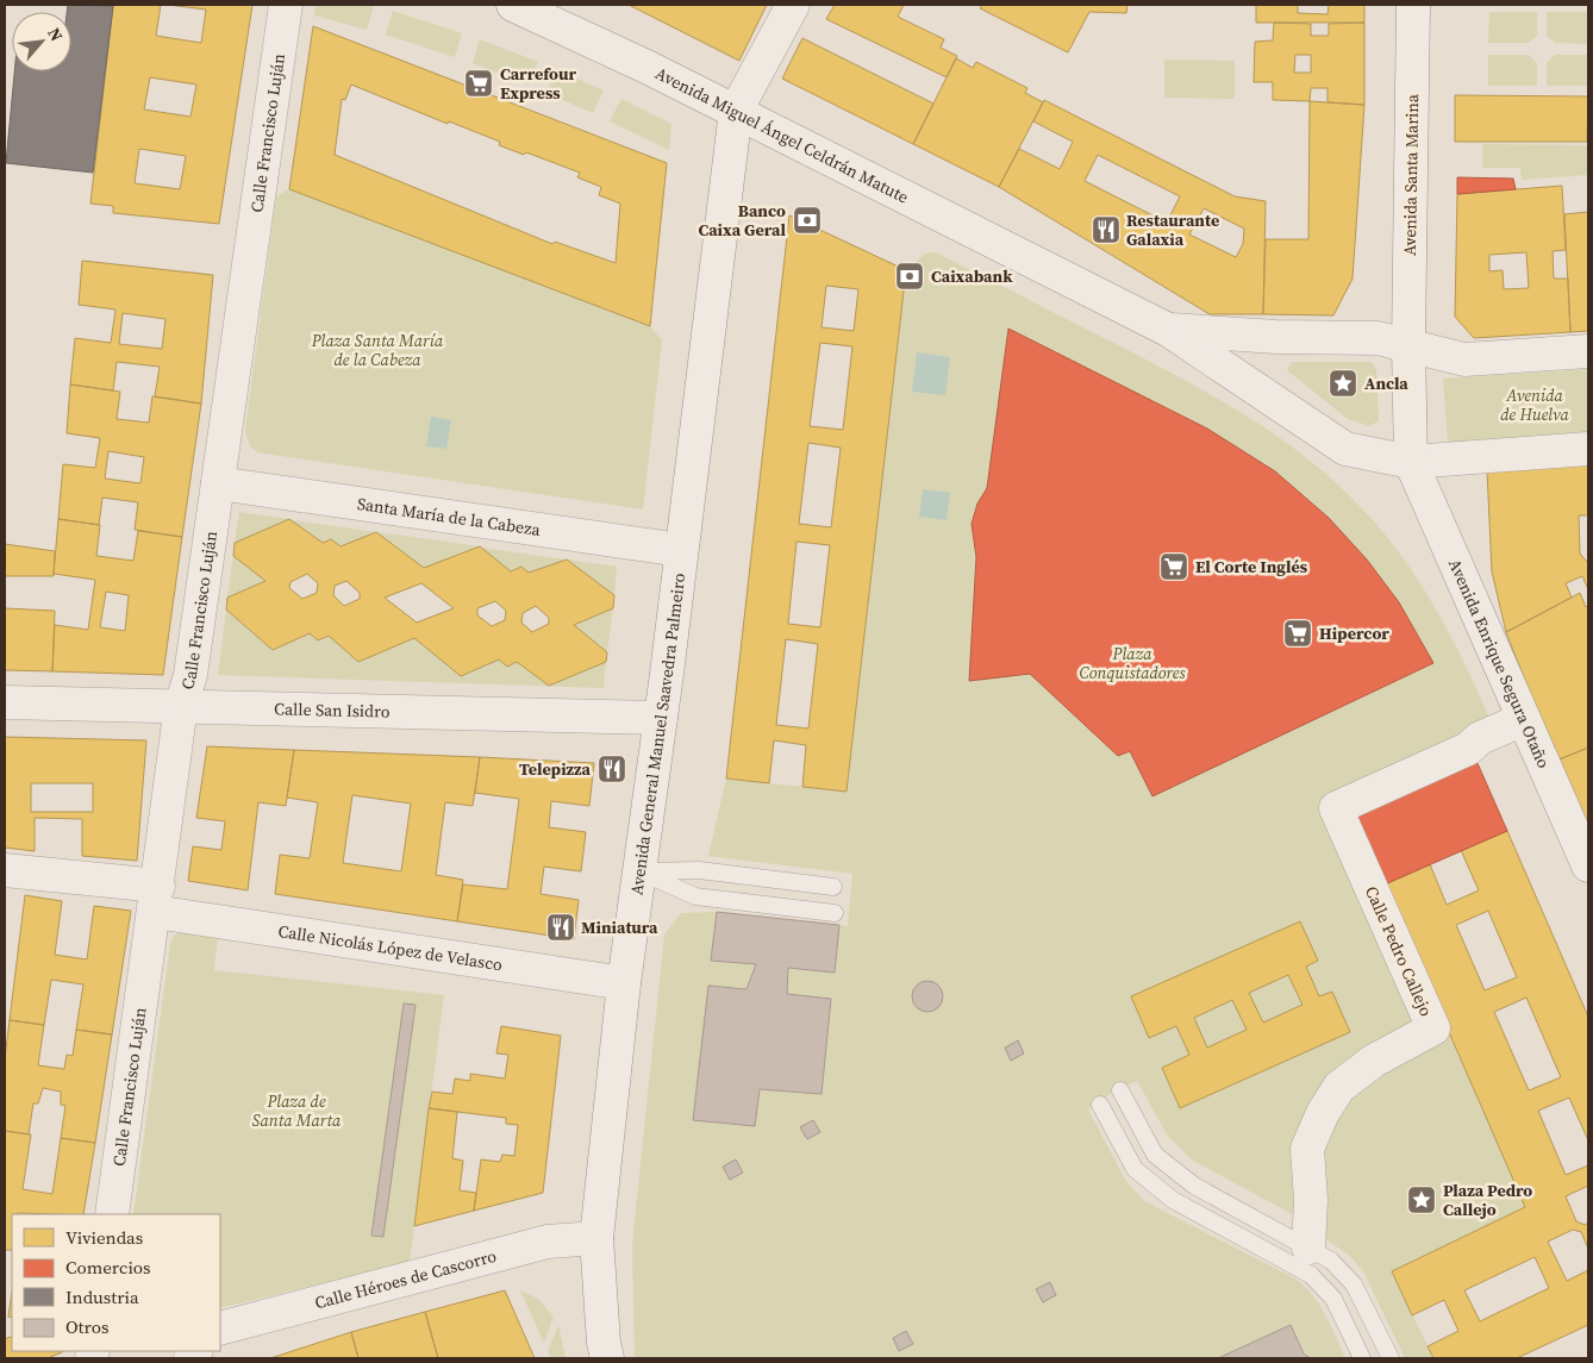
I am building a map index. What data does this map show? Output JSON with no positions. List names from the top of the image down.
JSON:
{
  "streets": {
    "street": [
      "Calle Francisco Luján",
      "Avenida Miguel Ángel Celdrán Matute",
      "Avenida Santa Marina",
      "Santa María de la Cabeza",
      "Avenida Enrique Segura Otaño",
      "Calle San Isidro",
      "Avenida General Manuel Saavedra Palmeiro",
      "Calle Nicolás López de Velasco",
      "Calle Pedro Callejo",
      "Calle Héroes de Cascorro"
    ]
  },
  "crossings": [
    ["Calle Francisco Luján", "Santa María de la Cabeza"],
    ["Calle Francisco Luján", "Calle San Isidro"],
    ["Calle Francisco Luján", "Calle Nicolás López de Velasco"],
    ["Avenida Miguel Ángel Celdrán Matute", "Avenida General Manuel Saavedra Palmeiro"],
    ["Santa María de la Cabeza", "Avenida General Manuel Saavedra Palmeiro"],
    ["Avenida Enrique Segura Otaño", "Calle Pedro Callejo"],
    ["Calle San Isidro", "Avenida General Manuel Saavedra Palmeiro"],
    ["Avenida General Manuel Saavedra Palmeiro", "Calle Nicolás López de Velasco"],
    ["Avenida General Manuel Saavedra Palmeiro", "Calle Héroes de Cascorro"]
  ],
  "parks": [
    "Plaza Santa María de la Cabeza",
    "Avenida de Huelva",
    "Plaza Conquistadores",
    "Plaza de Santa Marta"
  ],
  "places": {
    "supermarket": ["Carrefour Express", "El Corte Inglés", "Hipercor"],
    "bank": ["Banco Caixa Geral", "Caixabank"],
    "restaurant": ["Restaurante Galaxia", "Telepizza", "Miniatura"],
    "place": ["Ancla", "Plaza Pedro Callejo"]
  },
  "legend": [
    "Viviendas",
    "Comercios",
    "Industria",
    "Otros"
  ],
  "north": "top right"
}
